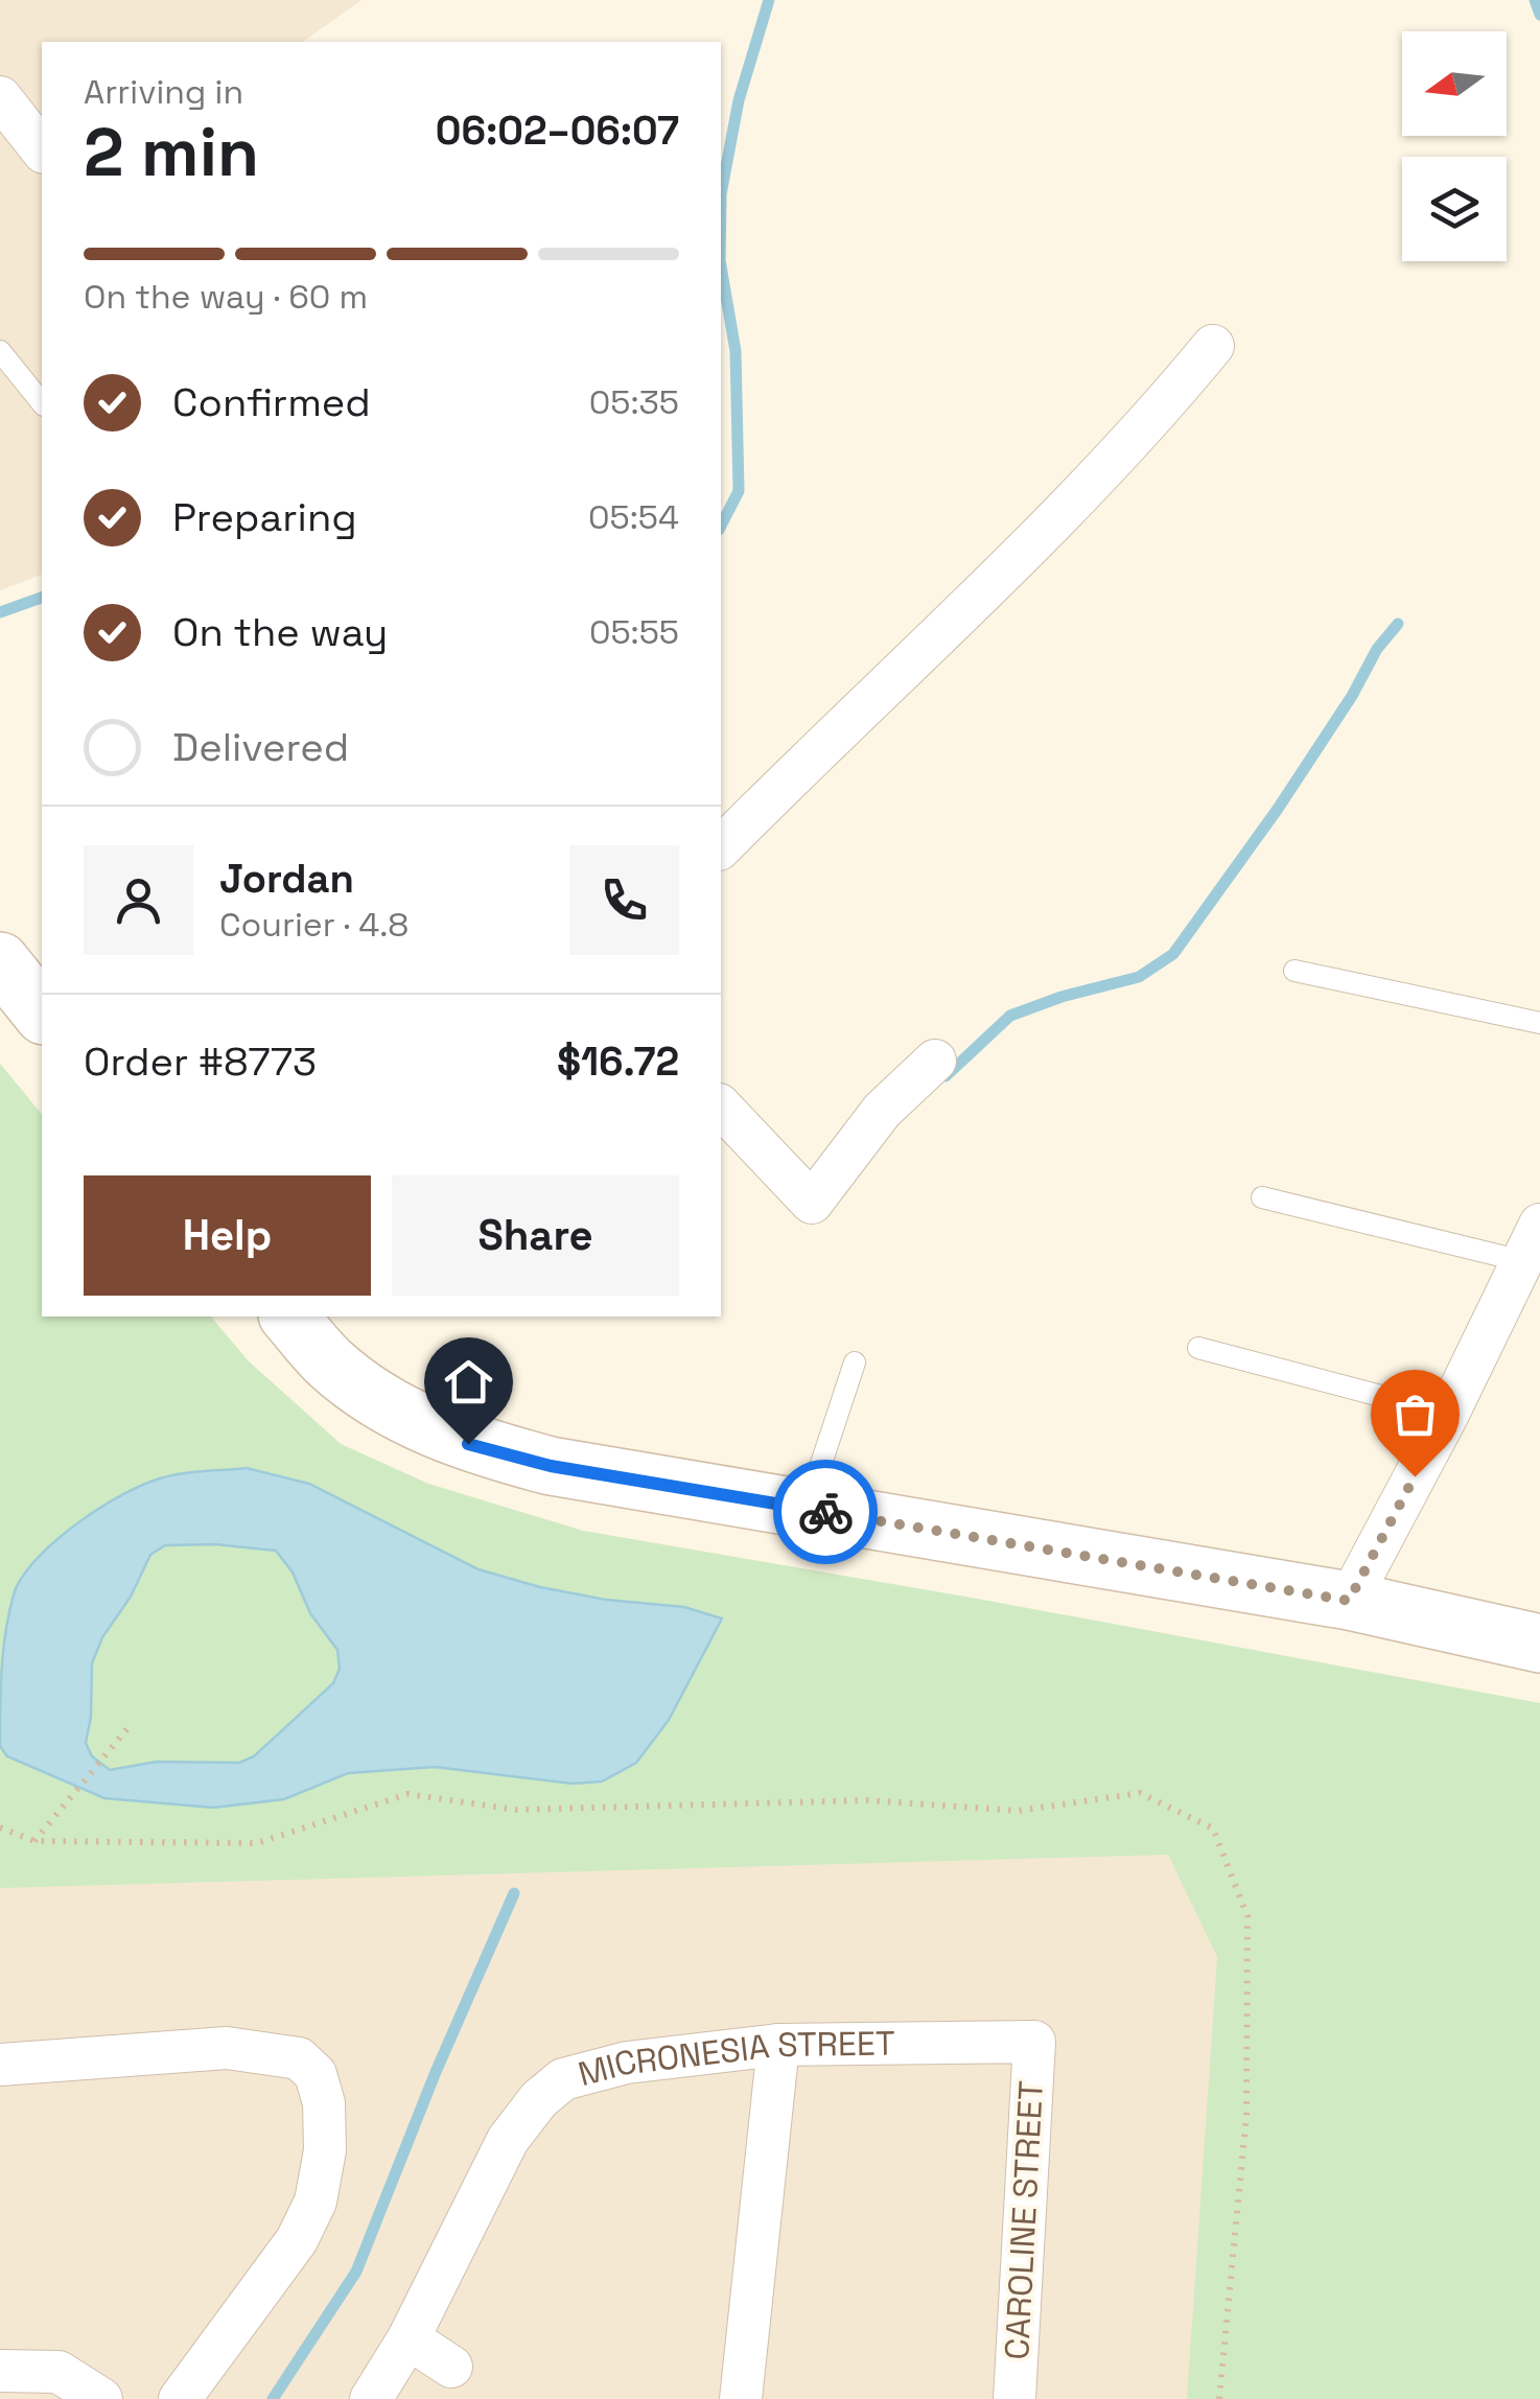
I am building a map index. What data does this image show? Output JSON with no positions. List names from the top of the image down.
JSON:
{
  "streets": {
    "street": ["MICRONESIA STREET", "CAROLINE STREET"]
  },
  "crossings": [
    ["MICRONESIA STREET", "CAROLINE STREET"]
  ],
  "north": "left",
  "page": {
    "heading": ["2 min", "Arriving in", "06:02–06:07"],
    "panel": [
      "Jordan",
      "Courier · 4.8",
      "Order #8773",
      "$16.72"
    ],
    "bar": "On the way · 60 m",
    "list": [
      ["Confirmed", "05:35"],
      ["Preparing", "05:54"],
      ["On the way", "05:55"],
      "Delivered"
    ],
    "buttons": ["Help", "Share"]
  }
}
